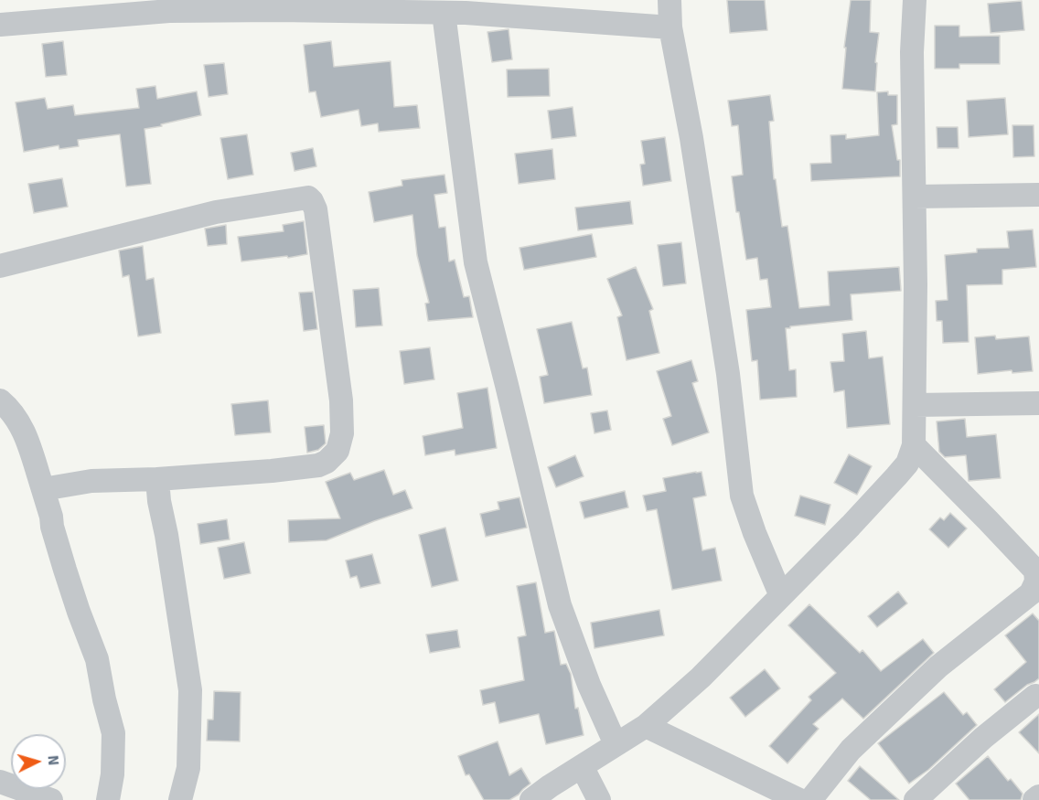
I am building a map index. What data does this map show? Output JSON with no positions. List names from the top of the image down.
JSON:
{
  "north": "right"
}
